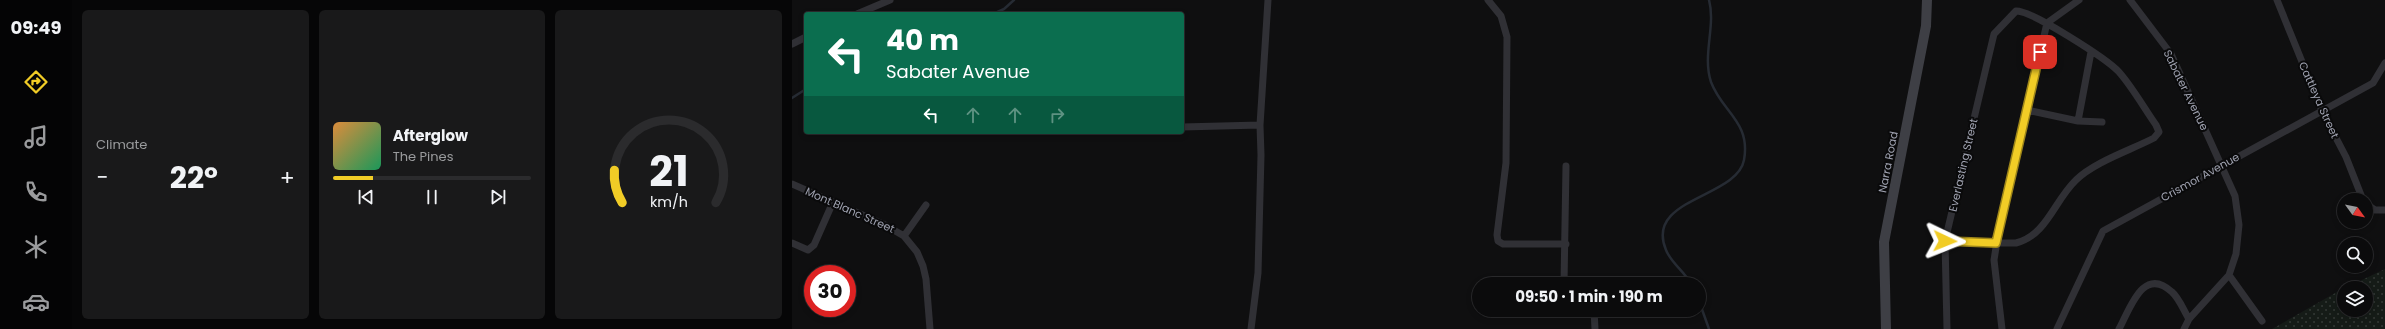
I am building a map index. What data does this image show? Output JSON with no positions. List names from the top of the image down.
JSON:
{
  "streets": {
    "street": [
      "Sabater Avenue",
      "Cattleya Street",
      "Narra Road",
      "Everlasting Street",
      "Crismor Avenue",
      "Mont Blanc Street"
    ]
  },
  "crossings": [
    ["Sabater Avenue", "Crismor Avenue"],
    ["Cattleya Street", "Crismor Avenue"]
  ],
  "north": "bottom right",
  "page": {
    "tabs": "09:49",
    "tile": "Climate",
    "turn": ["40 m", "Sabater Avenue"],
    "song": ["Afterglow", "The Pines"],
    "heat": ["−", "22°", "+"],
    "limit": "30",
    "trip": "09:50 · 1 min · 190 m",
    "gauge": ["21", "km/h"]
  }
}
